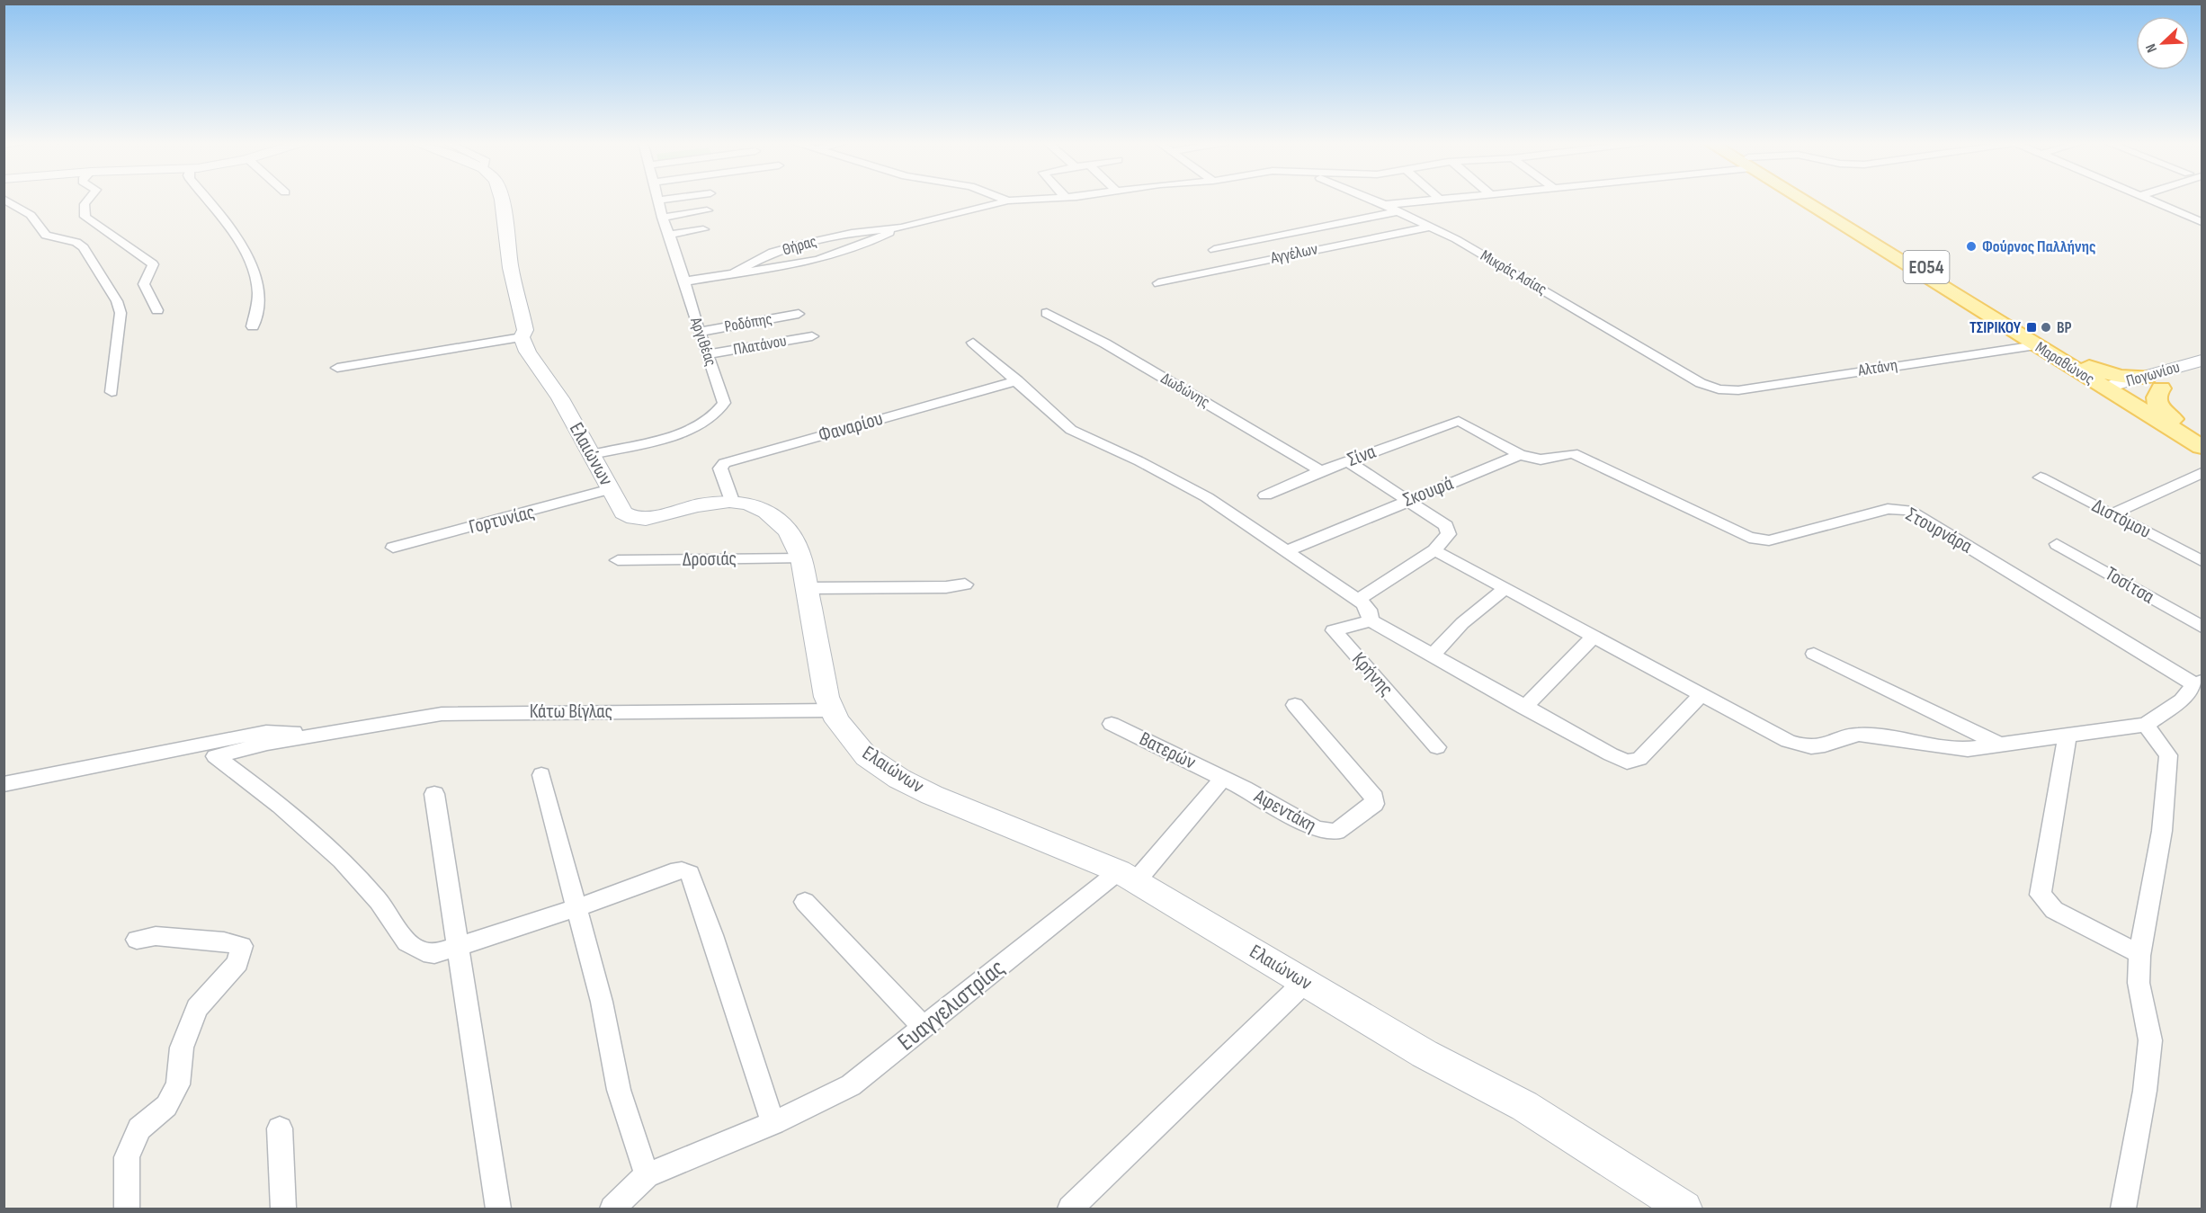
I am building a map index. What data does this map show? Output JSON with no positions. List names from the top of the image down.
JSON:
{
  "streets": {
    "main road": [
      "ΕΟ54",
      "Μαραθώνος",
      "Πογωνίου",
      "Ελαιώνων"
    ],
    "street": [
      "Θήρας",
      "Αγγέλων",
      "Μικράς Ασίας",
      "Ροδόπης",
      "Αργιθέας",
      "Πλατάνου",
      "Αλτάνη",
      "Δωδώνης",
      "Φαναρίου",
      "Σίνα",
      "Σκουφά",
      "Διστόμου",
      "Γορτυνίας",
      "Στουρνάρα",
      "Δροσιάς",
      "Τοσίτσα",
      "Κρήνης",
      "Κάτω Βίγλας",
      "Βατερών",
      "Αφεντάκη",
      "Ευαγγελιστρίας"
    ]
  },
  "crossings": [
    ["Θήρας", "Αργιθέας"],
    ["Αγγέλων", "Μικράς Ασίας"],
    ["Μικράς Ασίας", "Αλτάνη"],
    ["Ροδόπης", "Αργιθέας"],
    ["Αργιθέας", "Πλατάνου"],
    ["Αργιθέας", "Ελαιώνων"],
    ["Μαραθώνος", "Αλτάνη"],
    ["Μαραθώνος", "Πογωνίου"],
    ["Δωδώνης", "Σίνα"],
    ["Φαναρίου", "Ελαιώνων"],
    ["Ελαιώνων", "Γορτυνίας"],
    ["Ελαιώνων", "Δροσιάς"],
    ["Ελαιώνων", "Κάτω Βίγλας"],
    ["Ελαιώνων", "Ευαγγελιστρίας"],
    ["Σίνα", "Σκουφά"],
    ["Σκουφά", "Στουρνάρα"],
    ["Βατερών", "Αφεντάκη"],
    ["Βατερών", "Ευαγγελιστρίας"],
    ["Αφεντάκη", "Ευαγγελιστρίας"]
  ],
  "places": {
    "other": ["Φούρνος Παλλήνης", "BP"],
    "transit": ["ΤΣΙΡΙΚΟΥ"]
  },
  "north": "bottom left"
}
